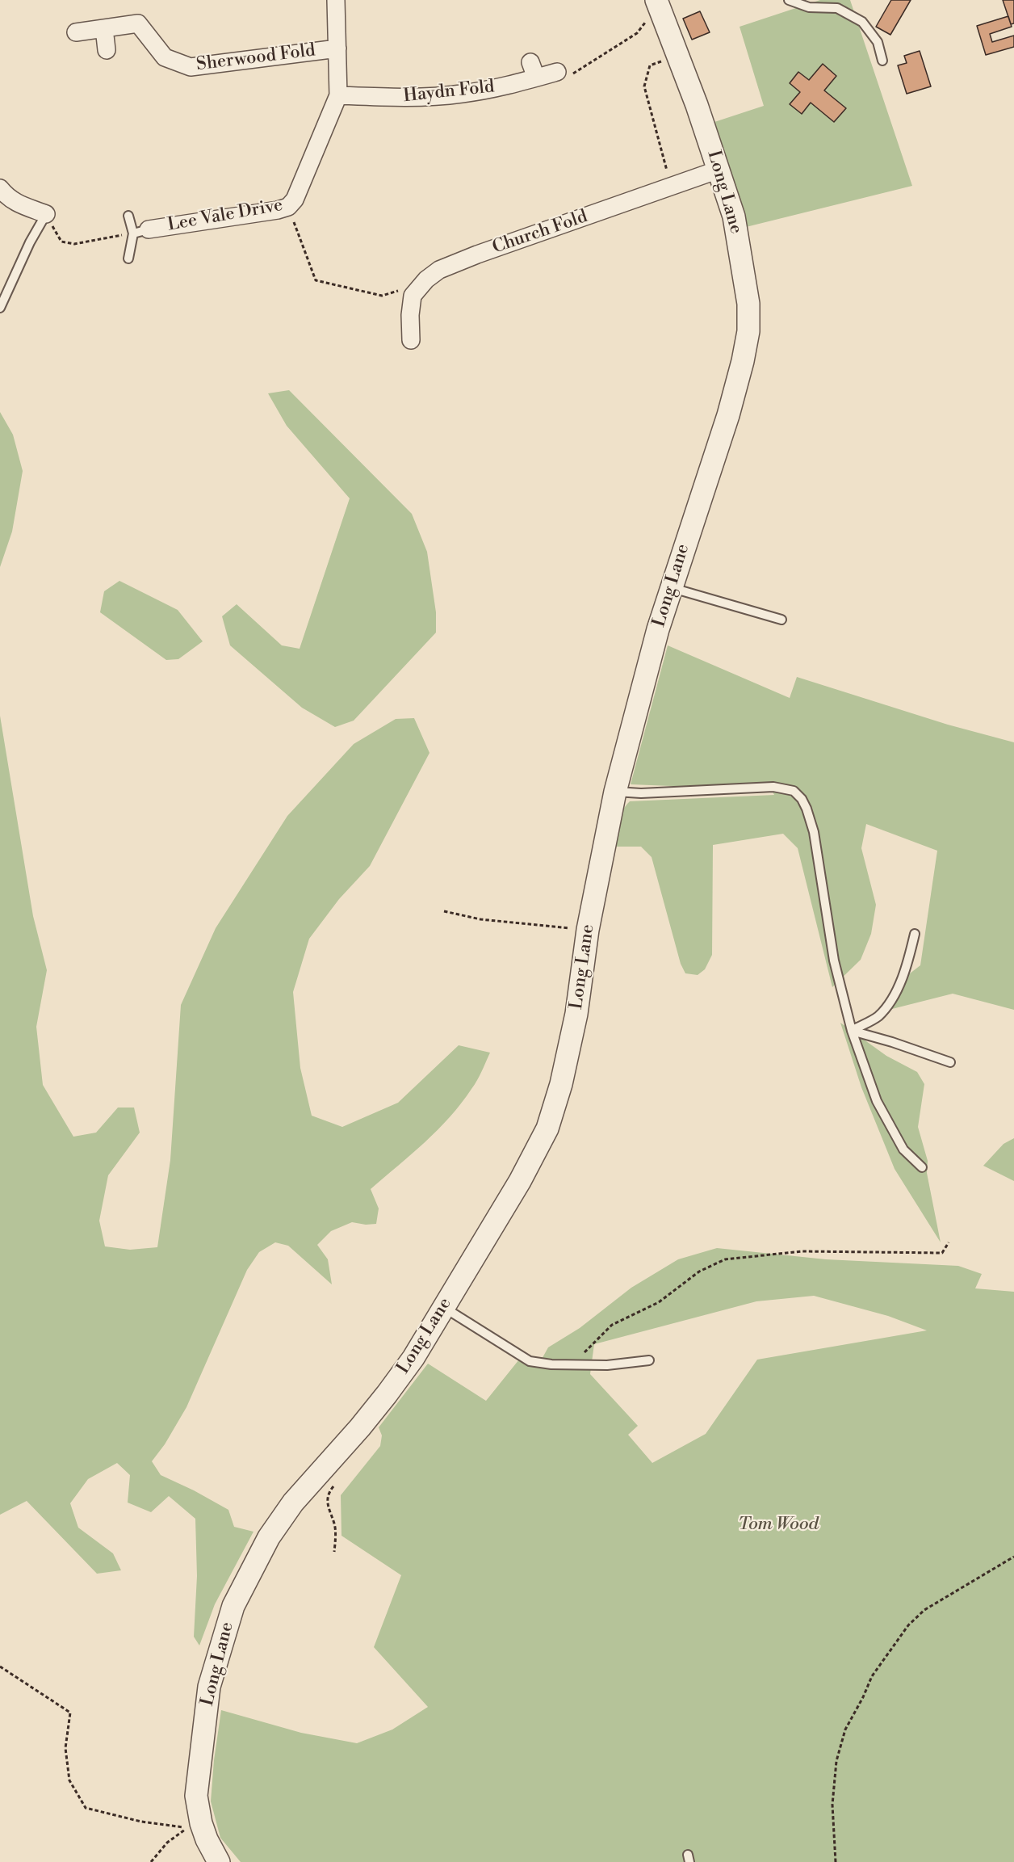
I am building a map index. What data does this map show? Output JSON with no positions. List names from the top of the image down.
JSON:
{
  "streets": {
    "street": [
      "Sherwood Fold",
      "Haydn Fold",
      "Long Lane",
      "Lee Vale Drive",
      "Church Fold"
    ]
  },
  "crossings": [
    ["Sherwood Fold", "Lee Vale Drive"],
    ["Haydn Fold", "Lee Vale Drive"],
    ["Long Lane", "Church Fold"]
  ],
  "parks": ["Tom Wood"]
}
